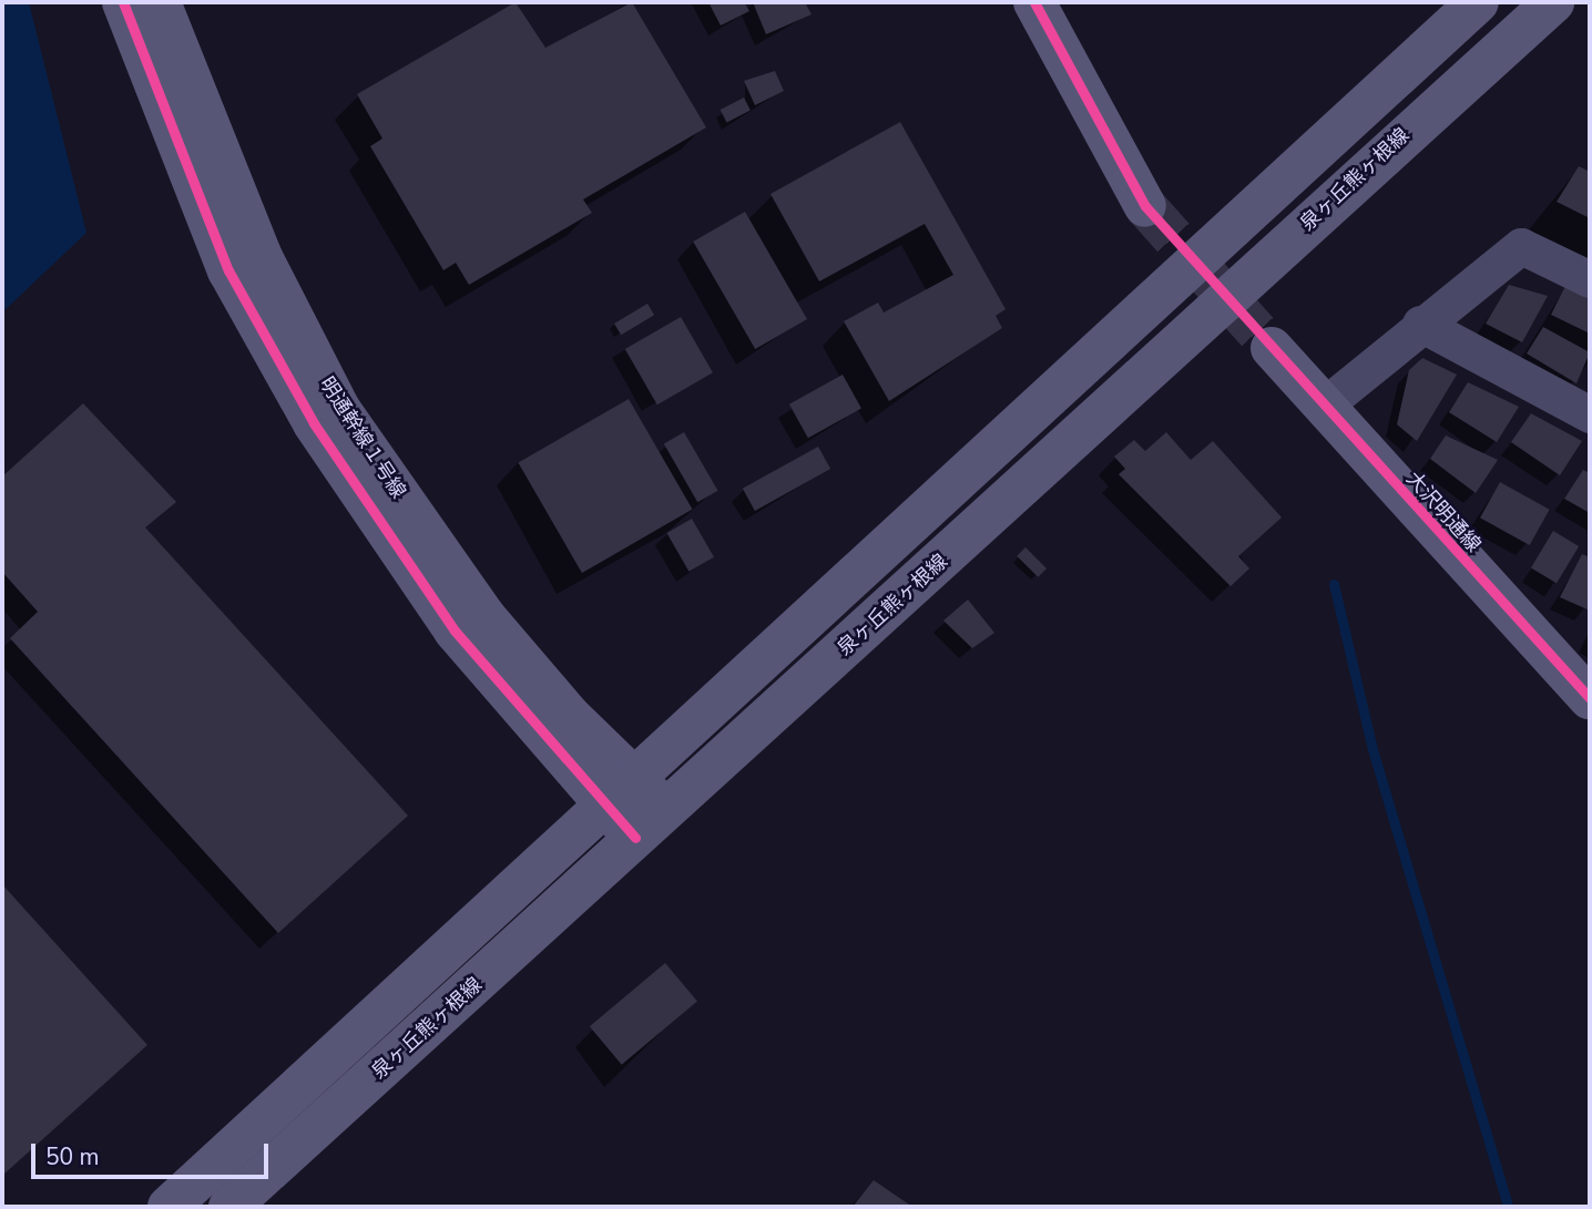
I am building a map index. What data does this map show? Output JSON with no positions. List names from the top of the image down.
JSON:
{
  "streets": {
    "main road": ["泉ヶ丘熊ヶ根線", "明通幹線１号線", "大沢明通線"]
  },
  "crossings": [
    ["泉ヶ丘熊ヶ根線", "明通幹線１号線"]
  ],
  "scale_bar": "50 m"
}
